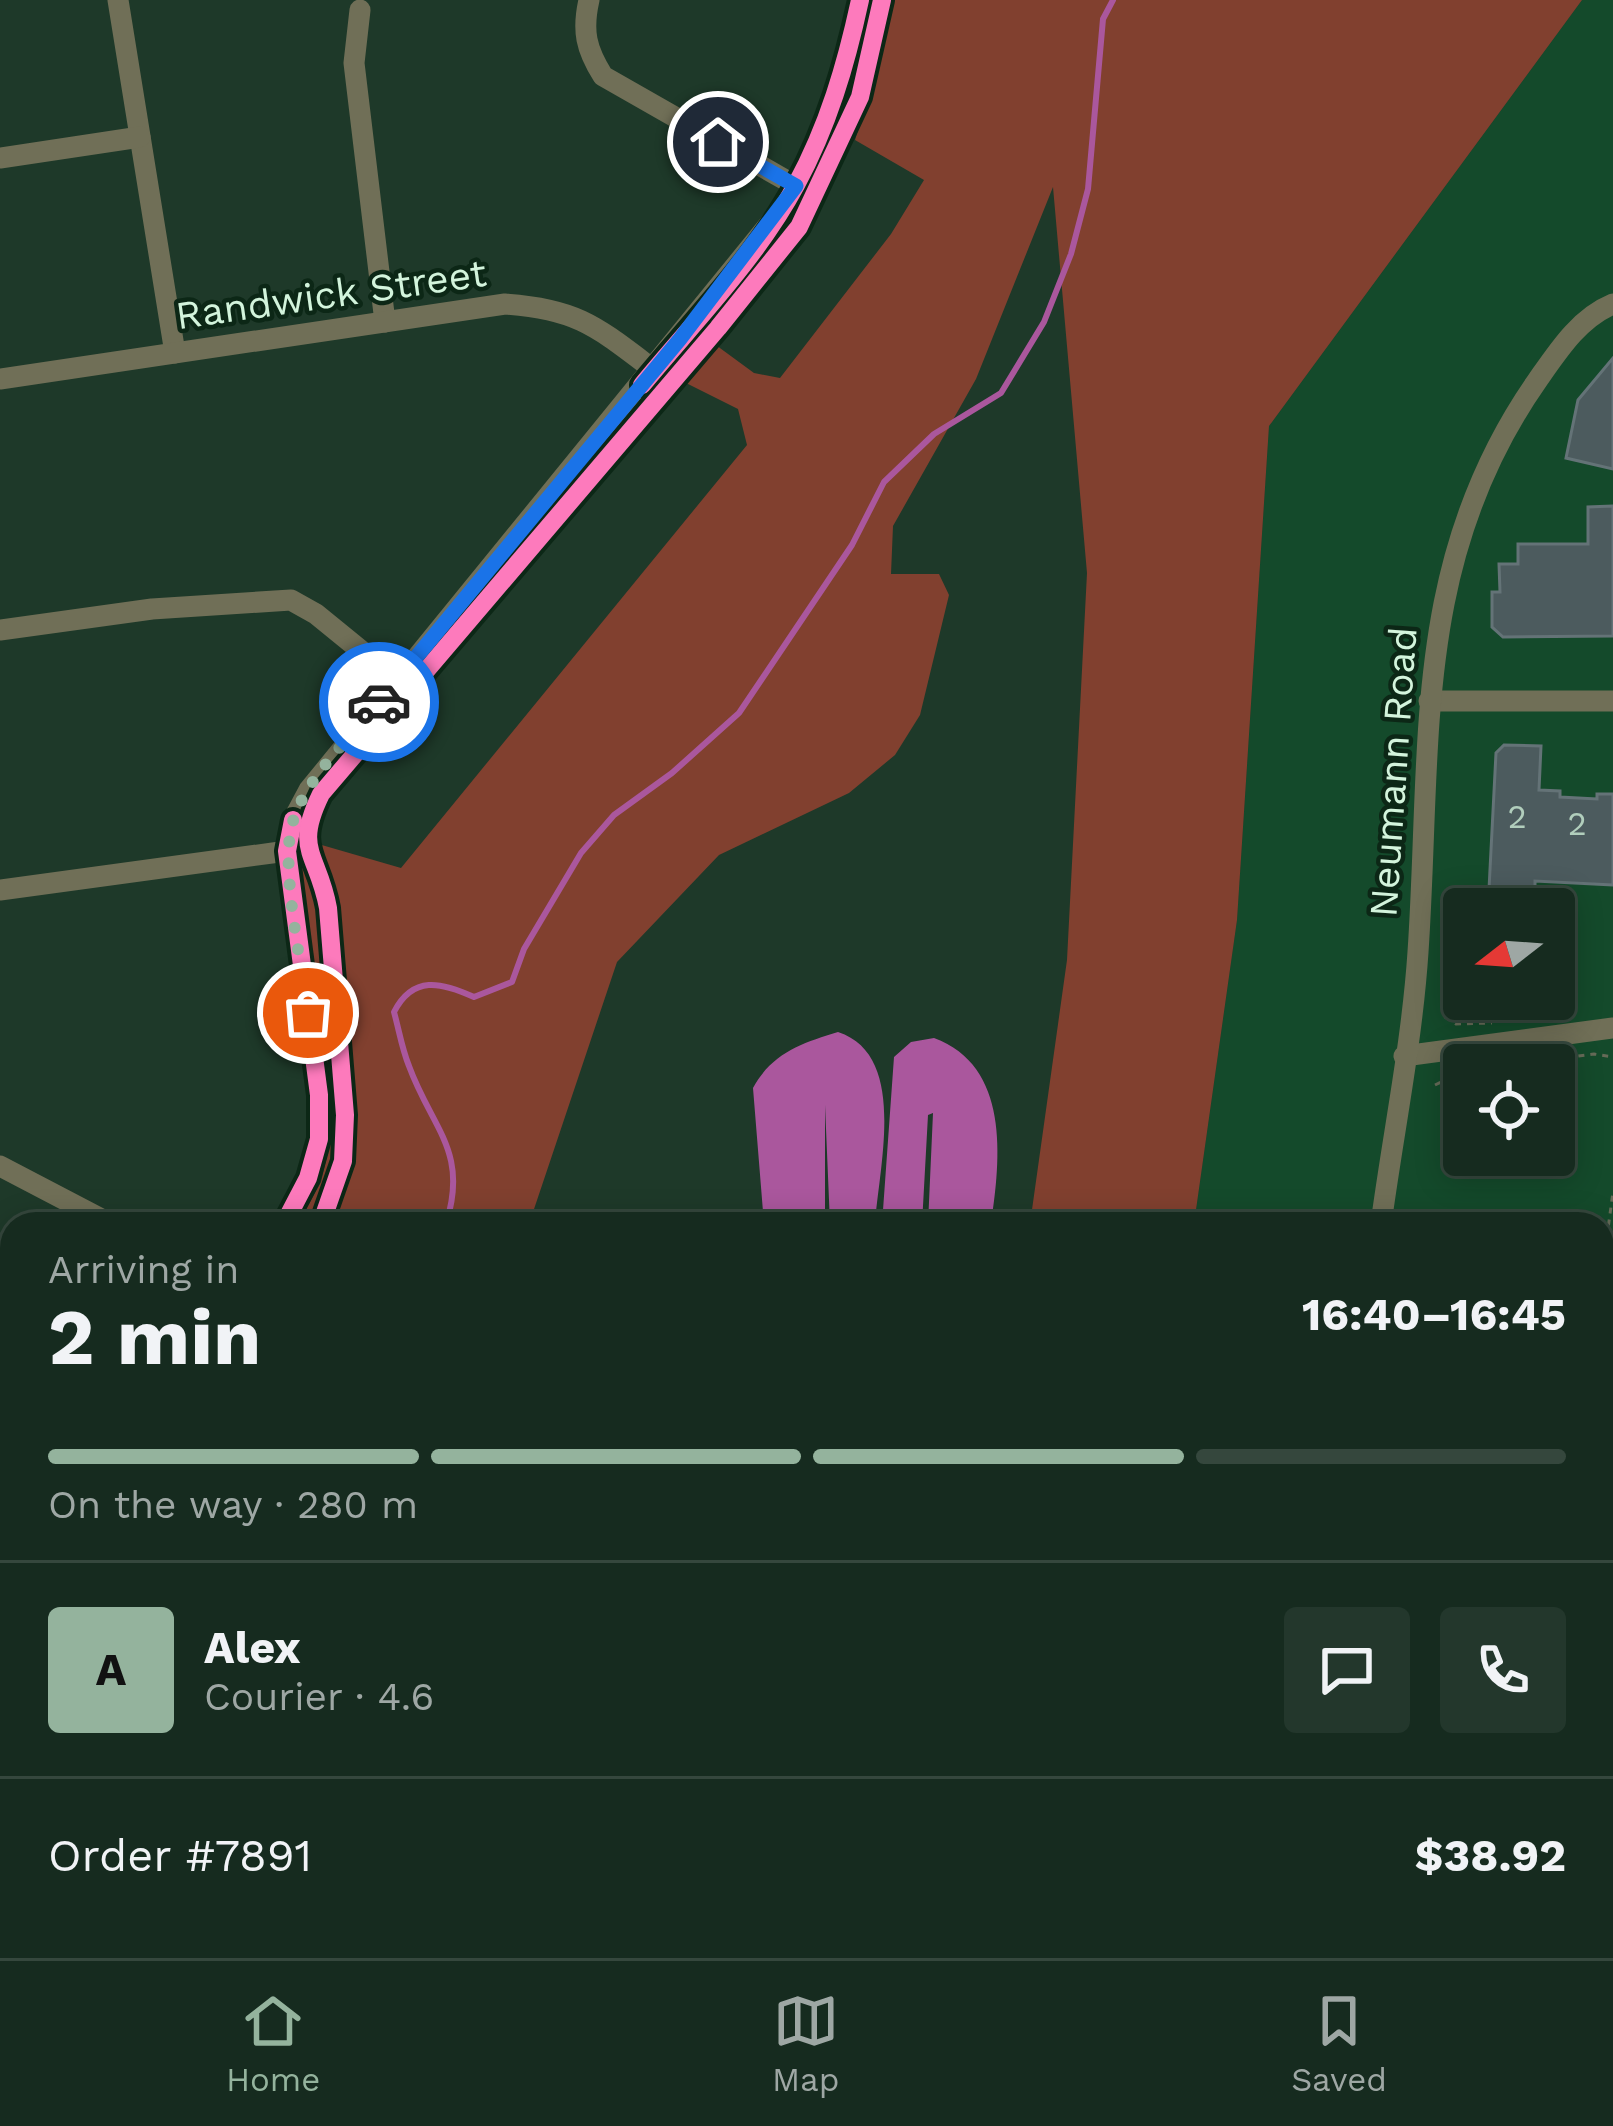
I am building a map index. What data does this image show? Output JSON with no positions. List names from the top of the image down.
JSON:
{
  "streets": {
    "street": ["Randwick Street", "Neumann Road"]
  },
  "house_numbers": ["2", "2"],
  "north": "left",
  "page": {
    "heading": ["2 min", "Arriving in", "16:40–16:45"],
    "panel": [
      "Alex",
      "Courier · 4.6",
      "Order #7891",
      "$38.92"
    ],
    "bar": "On the way · 280 m",
    "round": "A",
    "tabs": ["Home", "Map", "Saved"]
  }
}
